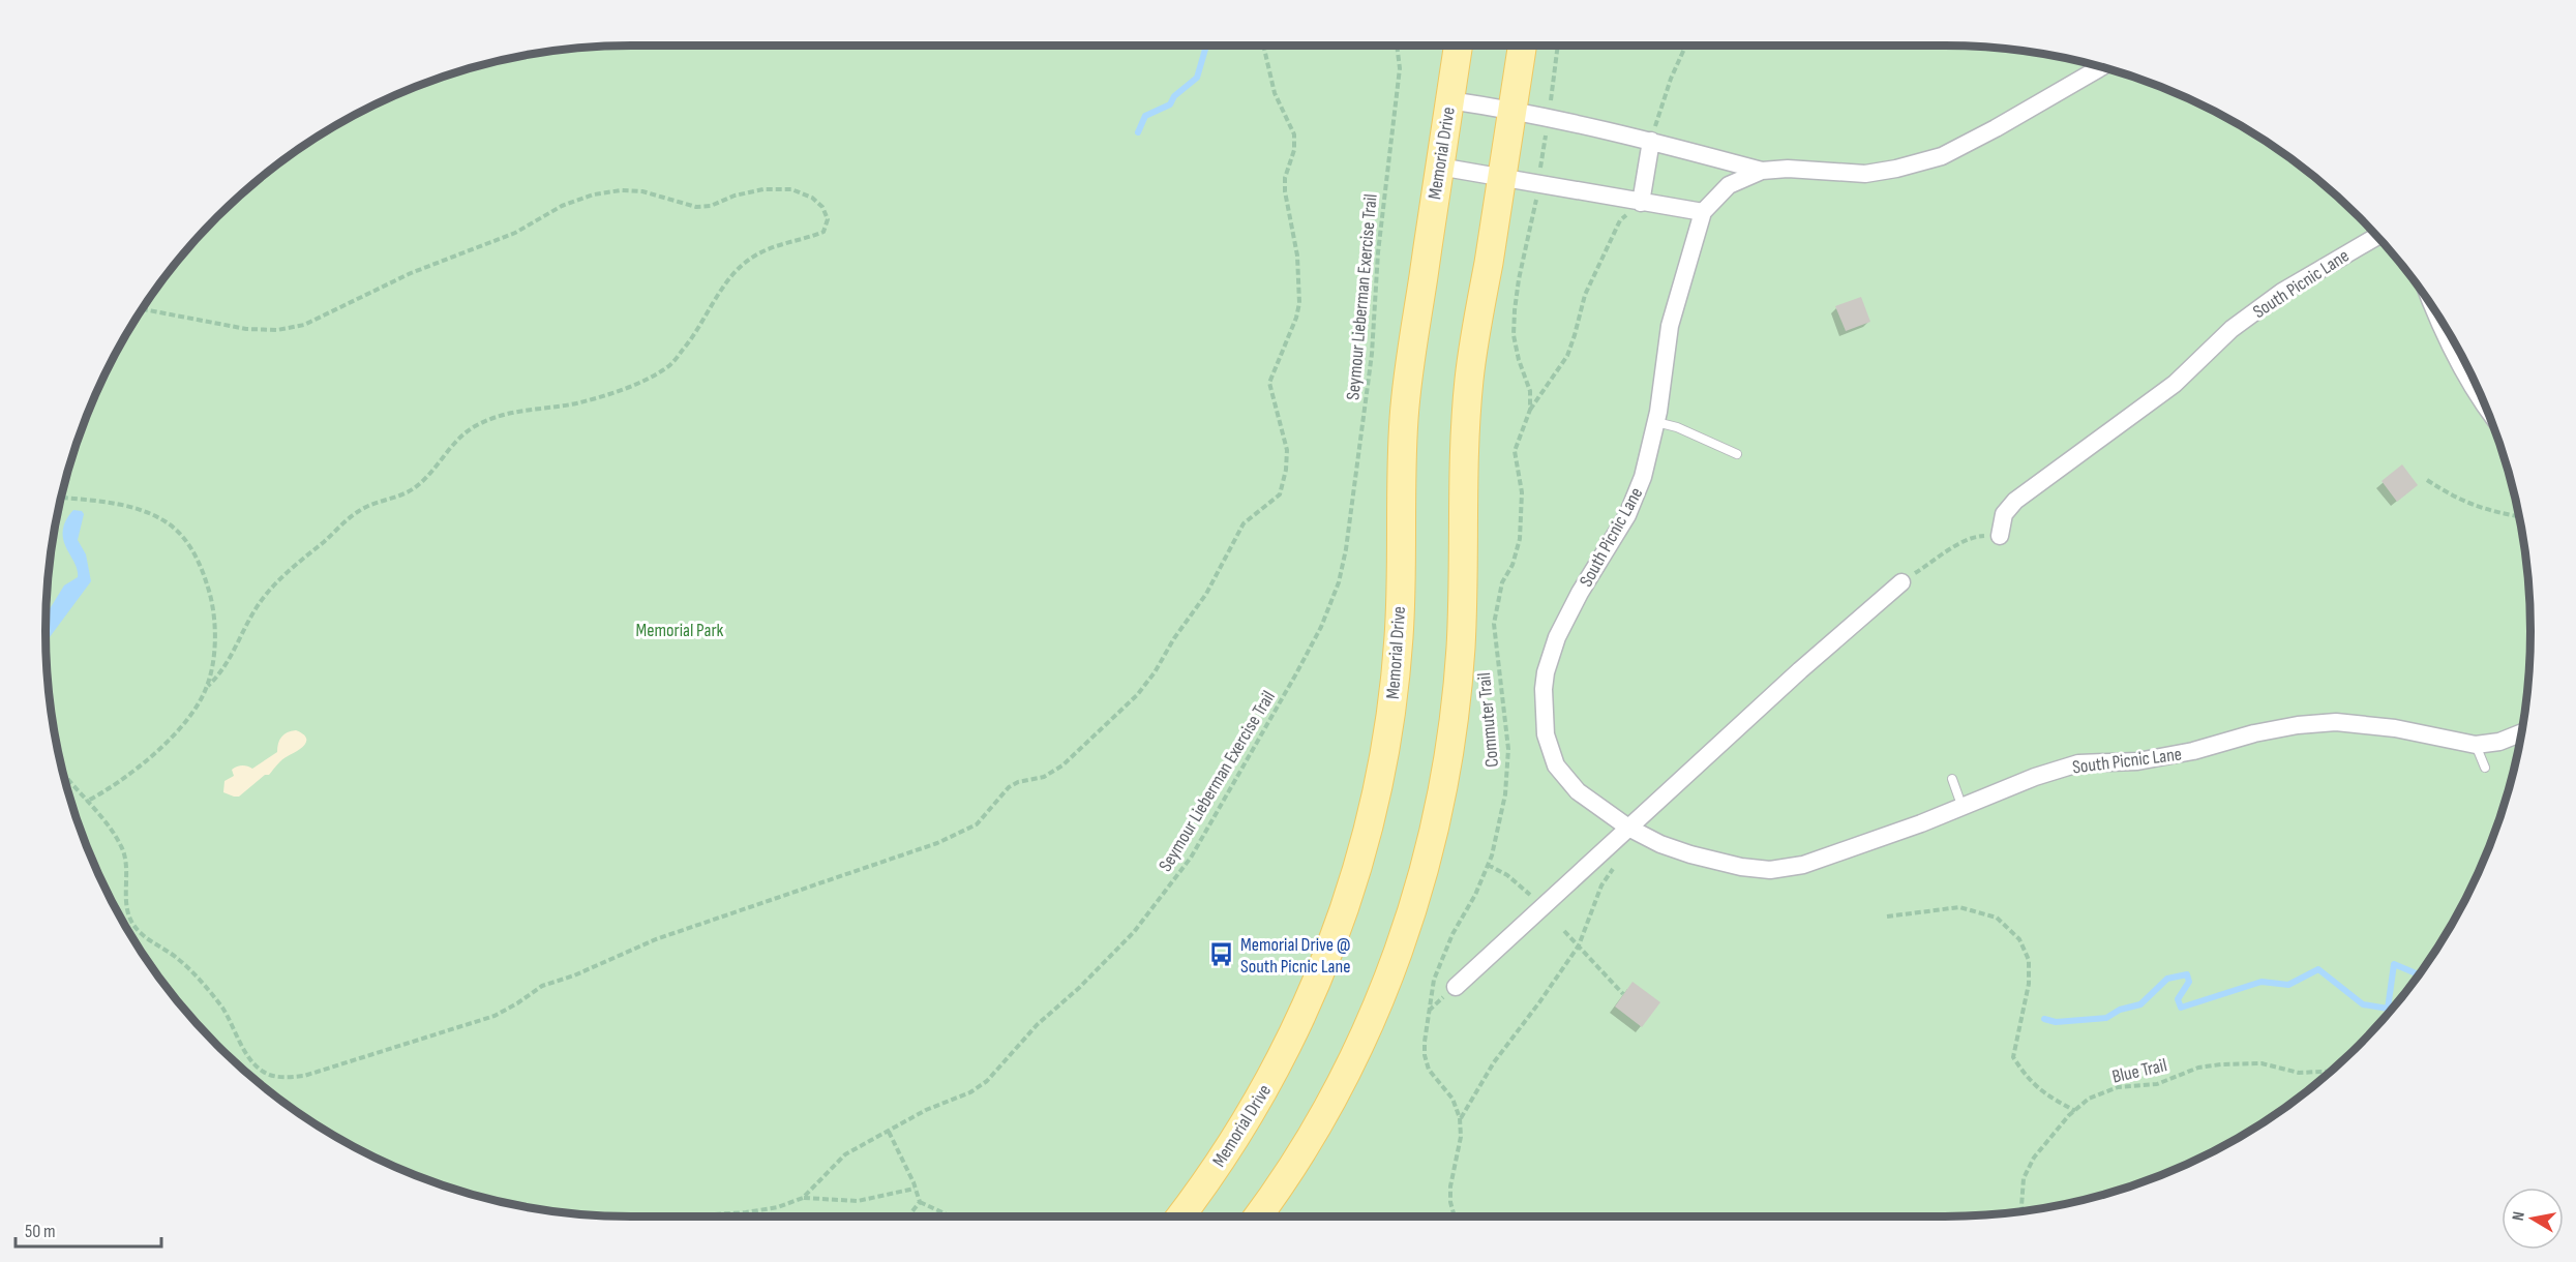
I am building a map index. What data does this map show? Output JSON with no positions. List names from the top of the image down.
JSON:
{
  "streets": {
    "main road": ["Memorial Drive"],
    "street": ["South Picnic Lane"],
    "path": ["Seymour Lieberman Exercise Trail", "Commuter Trail", "Blue Trail"]
  },
  "crossings": [
    ["Memorial Drive", "South Picnic Lane"]
  ],
  "parks": ["Memorial Park"],
  "places": {
    "bus stop": ["Memorial Drive @ South Picnic Lane"]
  },
  "scale_bar": "50 m",
  "north": "left"
}
